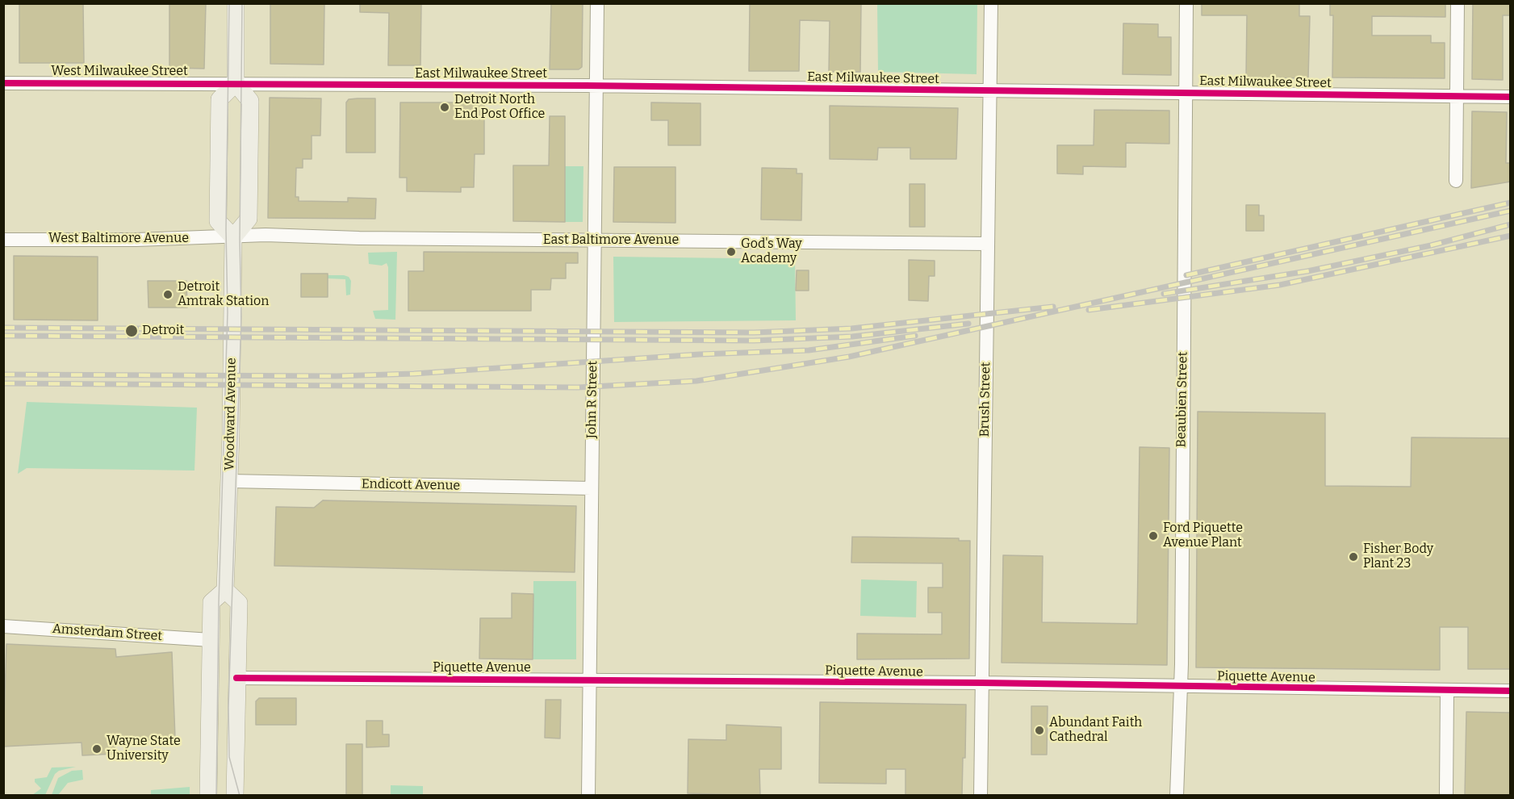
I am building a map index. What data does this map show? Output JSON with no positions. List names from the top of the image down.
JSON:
{
  "streets": {
    "main road": ["Woodward Avenue"],
    "street": [
      "West Milwaukee Street",
      "East Milwaukee Street",
      "West Baltimore Avenue",
      "East Baltimore Avenue",
      "John R Street",
      "Brush Street",
      "Beaubien Street",
      "Endicott Avenue",
      "Amsterdam Street",
      "Piquette Avenue"
    ]
  },
  "crossings": [
    ["West Milwaukee Street", "East Milwaukee Street"],
    ["East Milwaukee Street", "John R Street"],
    ["East Milwaukee Street", "Brush Street"],
    ["East Milwaukee Street", "Beaubien Street"],
    ["West Baltimore Avenue", "East Baltimore Avenue"],
    ["West Baltimore Avenue", "Woodward Avenue"],
    ["East Baltimore Avenue", "John R Street"],
    ["East Baltimore Avenue", "Brush Street"],
    ["East Baltimore Avenue", "Woodward Avenue"],
    ["John R Street", "Endicott Avenue"],
    ["John R Street", "Piquette Avenue"],
    ["Brush Street", "Piquette Avenue"],
    ["Beaubien Street", "Piquette Avenue"],
    ["Woodward Avenue", "Endicott Avenue"]
  ],
  "places": [
    "Detroit North End Post Office",
    "God's Way Academy",
    "Detroit Amtrak Station",
    "Detroit",
    "Ford Piquette Avenue Plant",
    "Fisher Body Plant 23",
    "Abundant Faith Cathedral",
    "Wayne State University"
  ]
}
